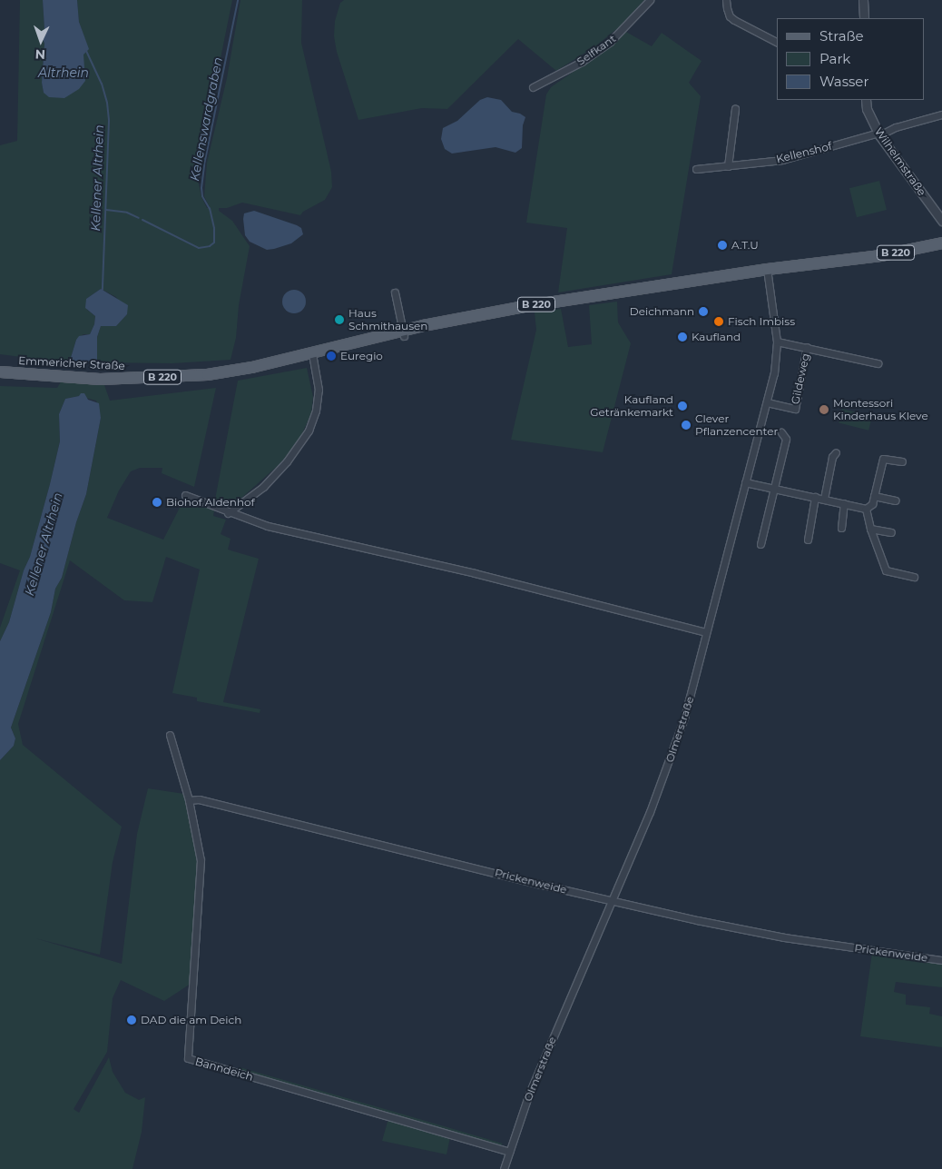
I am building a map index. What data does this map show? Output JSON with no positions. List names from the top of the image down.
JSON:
{
  "streets": {
    "main road": ["B 220", "Emmericher Straße"],
    "street": [
      "Selfkant",
      "Kellenshof",
      "Wilhelmstraße",
      "Gildeweg",
      "Olmerstraße",
      "Prickenweide",
      "Banndeich"
    ]
  },
  "crossings": [
    ["Kellenshof", "Wilhelmstraße"],
    ["B 220", "Emmericher Straße"],
    ["B 220", "Olmerstraße"],
    ["Gildeweg", "Olmerstraße"],
    ["Olmerstraße", "Prickenweide"],
    ["Olmerstraße", "Banndeich"],
    ["Prickenweide", "Banndeich"]
  ],
  "water": ["Altrhein", "Kellenswardgraben", "Kellener Altrhein"],
  "places": [
    "A.T.U",
    "Deichmann",
    "Haus Schmithausen",
    "Fisch Imbiss",
    "Kaufland",
    "Euregio",
    "Kaufland Getränkemarkt",
    "Montessori Kinderhaus Kleve",
    "Clever Pflanzencenter",
    "Biohof Aldenhof",
    "DAD die am Deich"
  ],
  "legend": ["Straße", "Park", "Wasser"],
  "north": "bottom"
}
